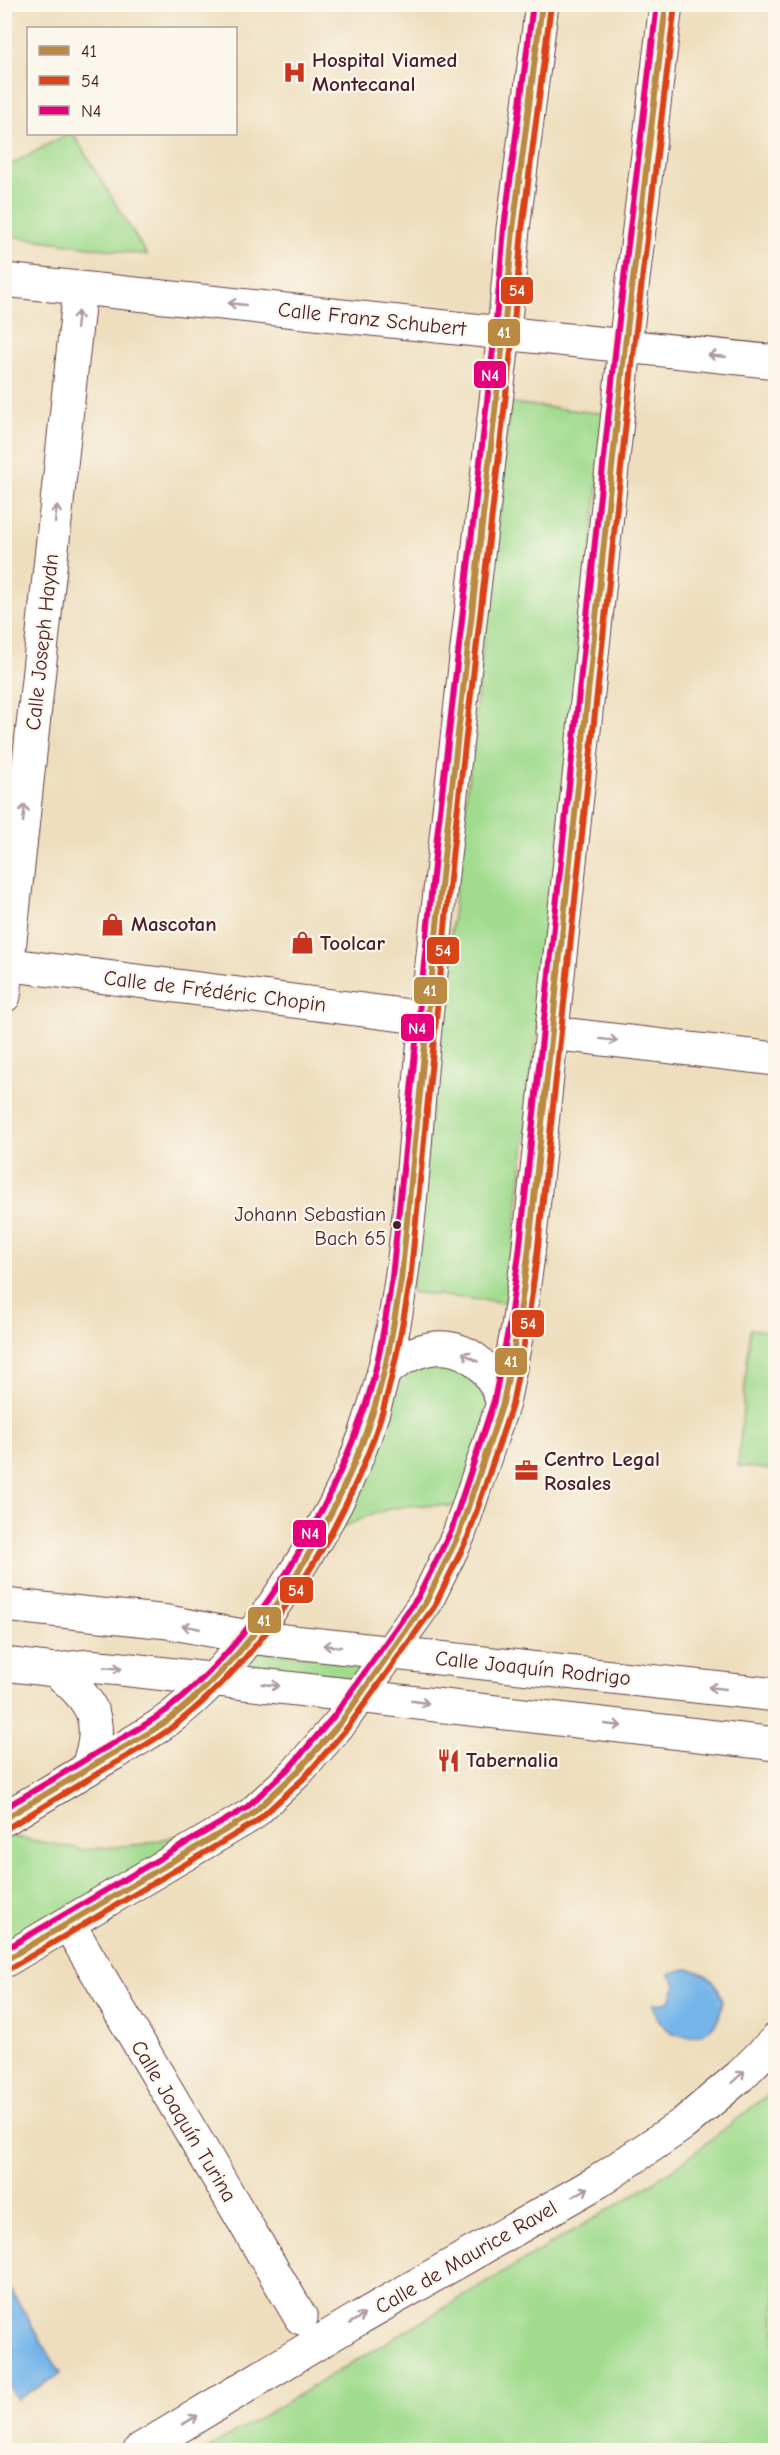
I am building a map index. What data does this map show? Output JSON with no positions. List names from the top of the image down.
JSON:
{
  "streets": {
    "street": [
      "Calle Franz Schubert",
      "Calle Joseph Haydn",
      "Calle de Frédéric Chopin",
      "Calle Joaquín Rodrigo",
      "Calle Joaquín Turina",
      "Calle de Maurice Ravel"
    ]
  },
  "crossings": [
    ["Calle Franz Schubert", "Calle Joseph Haydn"],
    ["Calle Joseph Haydn", "Calle de Frédéric Chopin"]
  ],
  "one_way": ["Calle Franz Schubert", "Calle Joseph Haydn", "Calle de Maurice Ravel"],
  "places": {
    "hospital": ["Hospital Viamed Montecanal"],
    "shop": ["Mascotan", "Toolcar"],
    "other": ["Johann Sebastian Bach 65"],
    "office": ["Centro Legal Rosales"],
    "restaurant": ["Tabernalia"]
  },
  "lines": ["transit line 41", "transit line N4", "transit line 54"],
  "legend": ["41", "54", "N4"]
}
